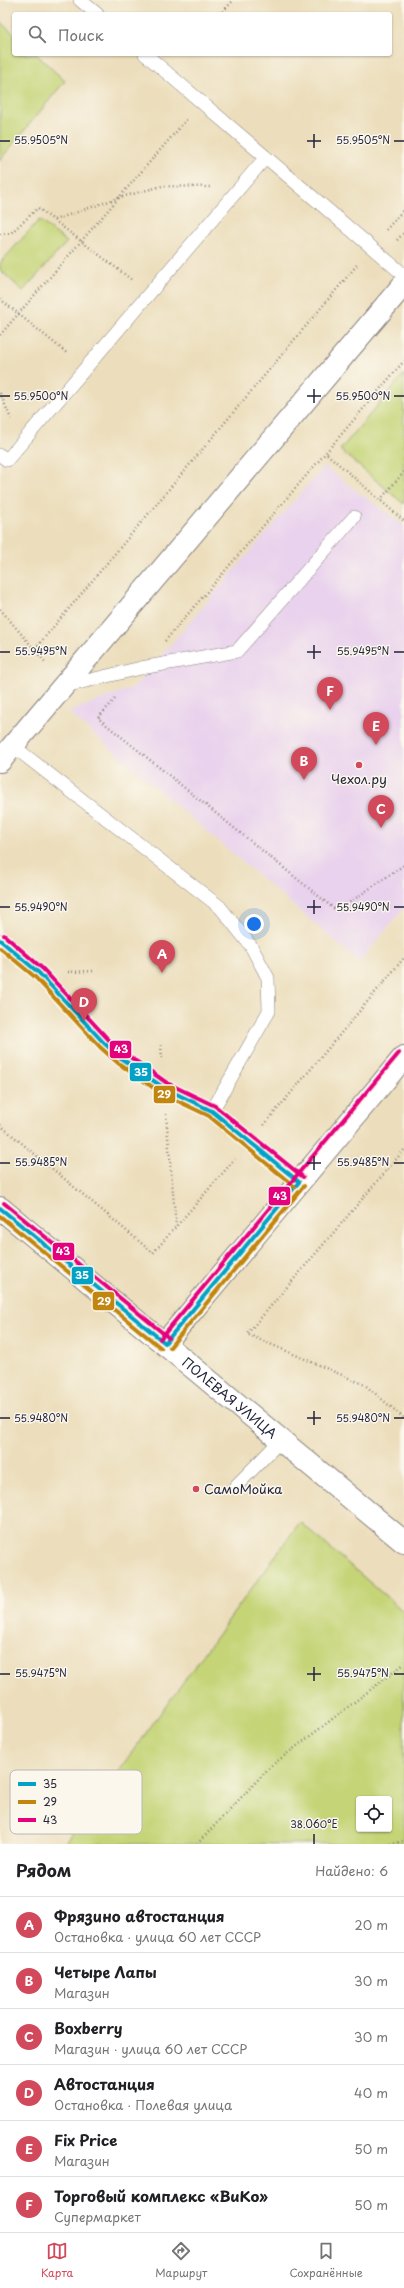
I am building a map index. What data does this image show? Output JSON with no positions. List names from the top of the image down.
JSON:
{
  "streets": {
    "street": ["ПОЛЕВАЯ УЛИЦА"]
  },
  "places": ["Чехол.ру", "СамоМойка"],
  "lines": ["transit line 43", "transit line 35", "transit line 29"],
  "legend": ["35", "29", "43"],
  "page": {
    "search": "Поиск",
    "pins": [
      "F",
      "E",
      "B",
      "C",
      "A",
      "D"
    ],
    "heading": ["Рядом", "Найдено: 6"],
    "list": [
      {
        "mark": "A",
        "name": "Фрязино автостанция",
        "note": "Остановка · улица 60 лет СССР",
        "value": "20 m"
      },
      {
        "mark": "B",
        "name": "Четыре Лапы",
        "note": "Магазин",
        "value": "30 m"
      },
      {
        "mark": "C",
        "name": "Boxberry",
        "note": "Магазин · улица 60 лет СССР",
        "value": "30 m"
      },
      {
        "mark": "D",
        "name": "Автостанция",
        "note": "Остановка · Полевая улица",
        "value": "40 m"
      },
      {
        "mark": "E",
        "name": "Fix Price",
        "note": "Магазин",
        "value": "50 m"
      },
      {
        "mark": "F",
        "name": "Торговый комплекс «ВиКо»",
        "note": "Супермаркет",
        "value": "50 m"
      }
    ],
    "nav": ["Карта", "Маршрут", "Сохранённые"]
  },
  "coordinates": [
    "55.9505°N",
    "55.9500°N",
    "55.9495°N",
    "55.9490°N",
    "55.9485°N",
    "55.9480°N",
    "55.9475°N",
    "38.060°E"
  ]
}
